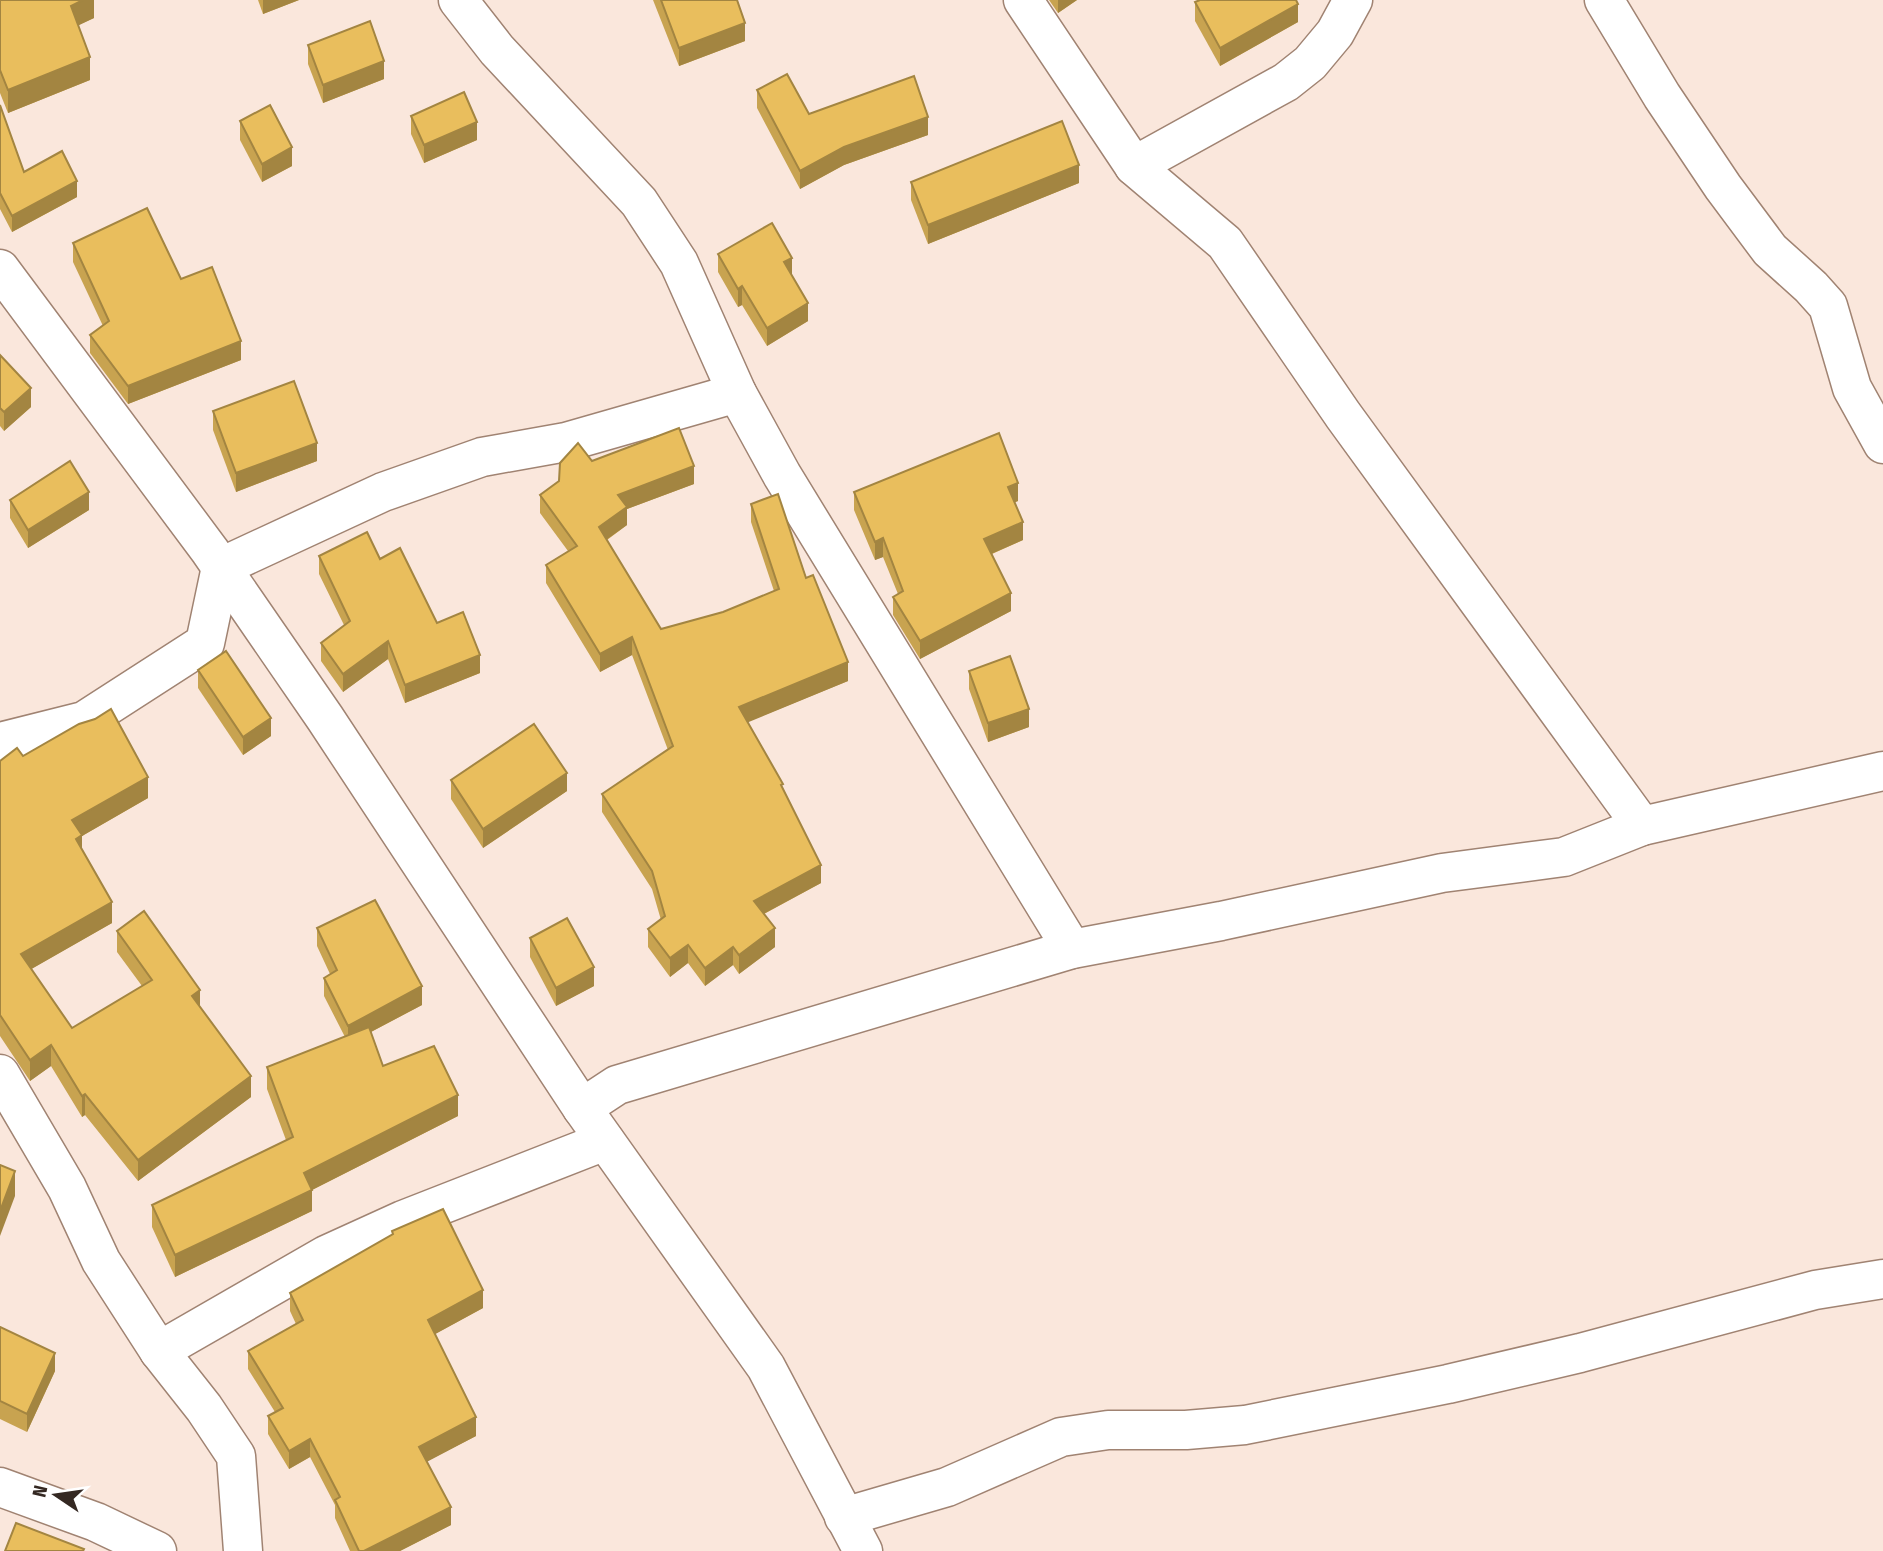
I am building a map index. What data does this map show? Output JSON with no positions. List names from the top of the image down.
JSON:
{
  "north": "left"
}
